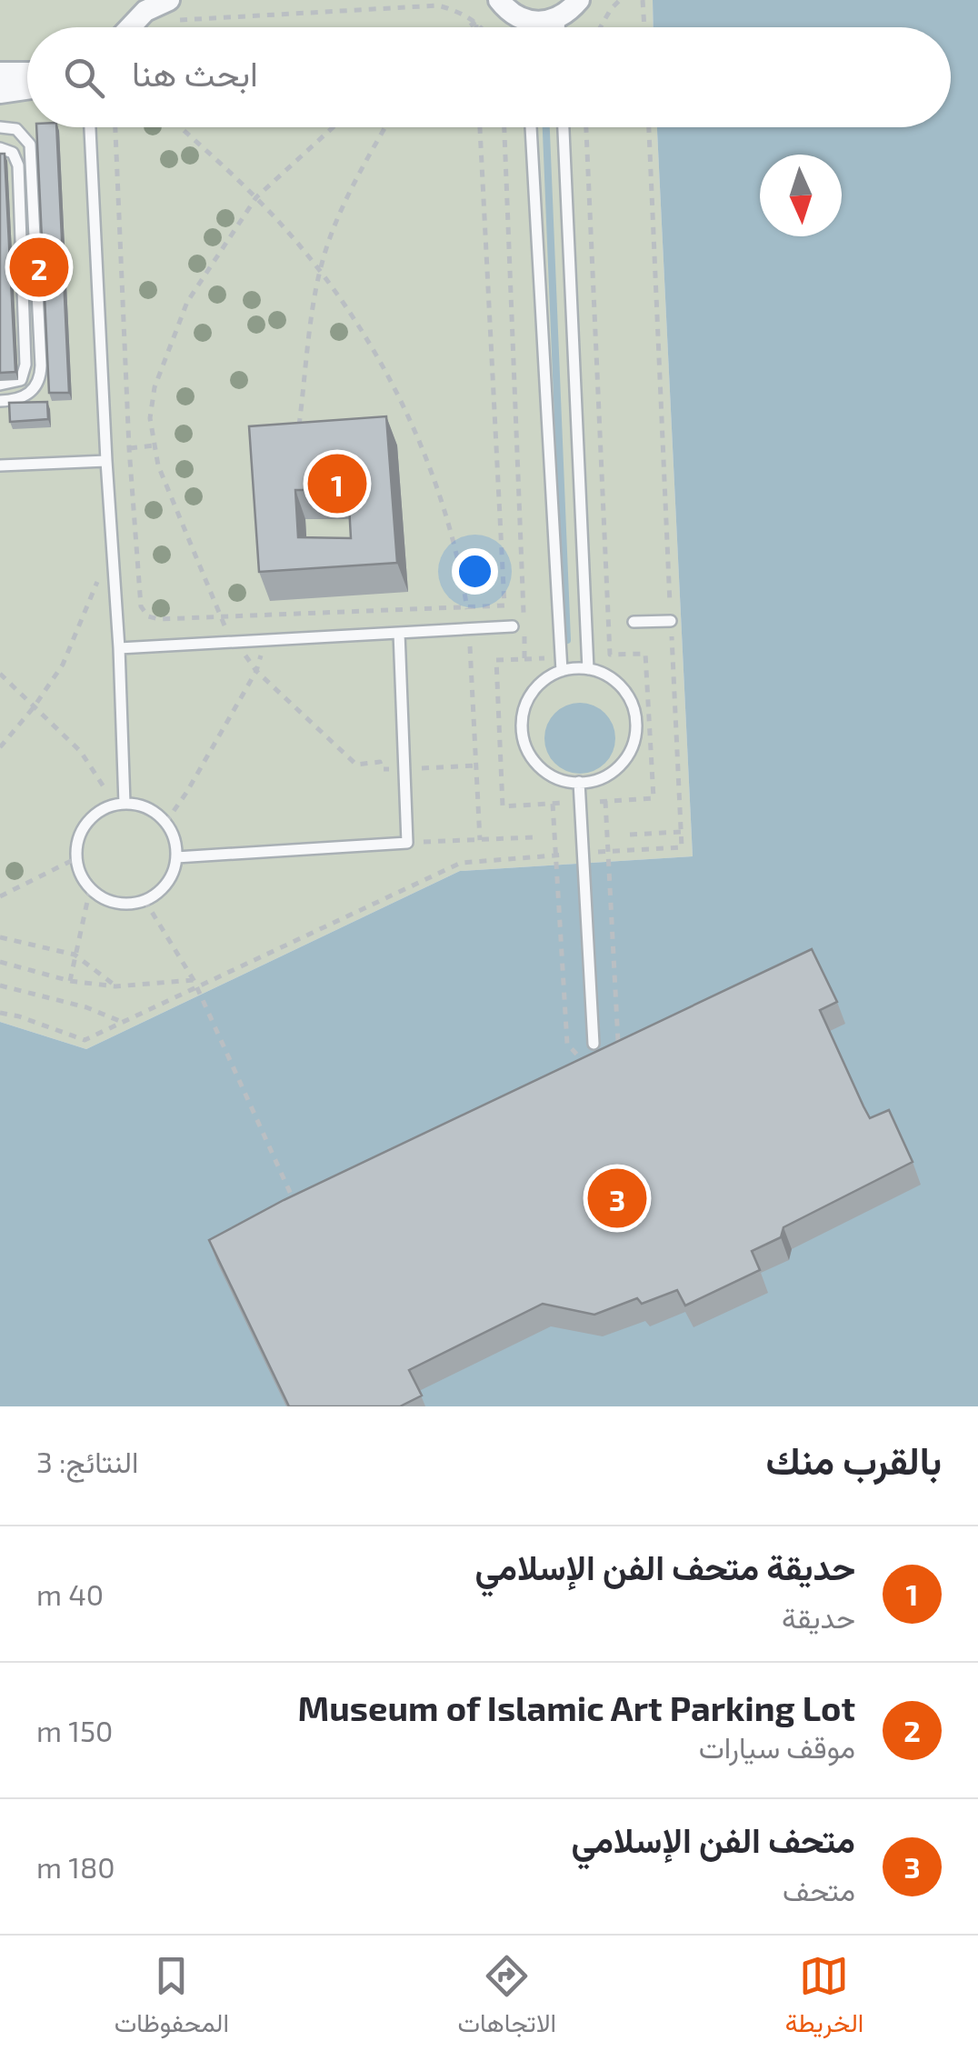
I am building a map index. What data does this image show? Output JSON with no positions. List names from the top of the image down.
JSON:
{
  "north": "bottom",
  "page": {
    "search": "ابحث هنا",
    "pins": ["2", "1", "3"],
    "heading": ["بالقرب منك", "النتائج: 3"],
    "list": [
      {
        "mark": "1",
        "name": "حديقة متحف الفن الإسلامي",
        "note": "حديقة",
        "value": "40 m"
      },
      {
        "mark": "2",
        "name": "Museum of Islamic Art Parking Lot",
        "note": "موقف سيارات",
        "value": "150 m"
      },
      {
        "mark": "3",
        "name": "متحف الفن الإسلامي",
        "note": "متحف",
        "value": "180 m"
      }
    ],
    "nav": ["الخريطة", "الاتجاهات", "المحفوظات"]
  }
}
